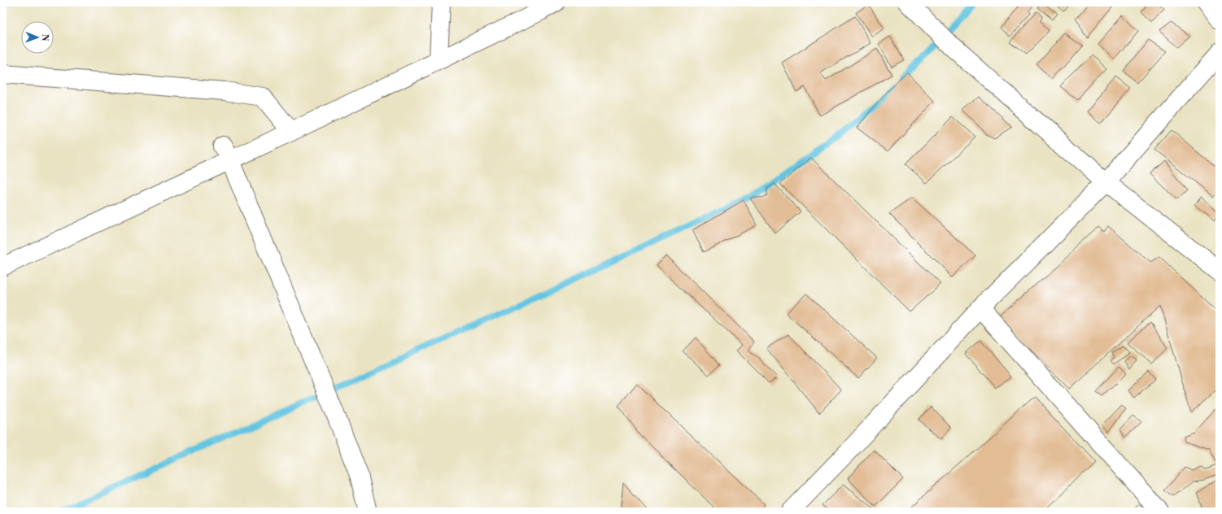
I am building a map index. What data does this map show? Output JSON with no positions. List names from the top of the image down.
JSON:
{
  "north": "right"
}
